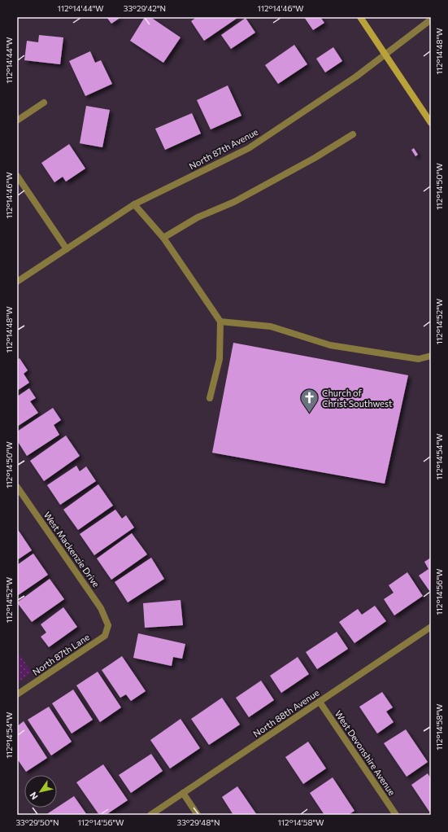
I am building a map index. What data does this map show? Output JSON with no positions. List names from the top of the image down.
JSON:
{
  "streets": {
    "street": [
      "North 87th Avenue",
      "West Mackenzie Drive",
      "North 87th Lane",
      "North 88th Avenue",
      "West Devonshire Avenue"
    ]
  },
  "crossings": [
    ["West Mackenzie Drive", "North 87th Lane"],
    ["North 88th Avenue", "West Devonshire Avenue"]
  ],
  "places": {
    "church": ["Church of Christ Southwest"]
  },
  "north": "bottom left",
  "coordinates": [
    "112°14'44\"W",
    "33°29'42\"N",
    "112°14'46\"W",
    "112°14'48\"W",
    "112°14'50\"W",
    "112°14'52\"W",
    "112°14'54\"W",
    "112°14'56\"W",
    "112°14'58\"W",
    "33°29'50\"N",
    "33°29'48\"N"
  ]
}
